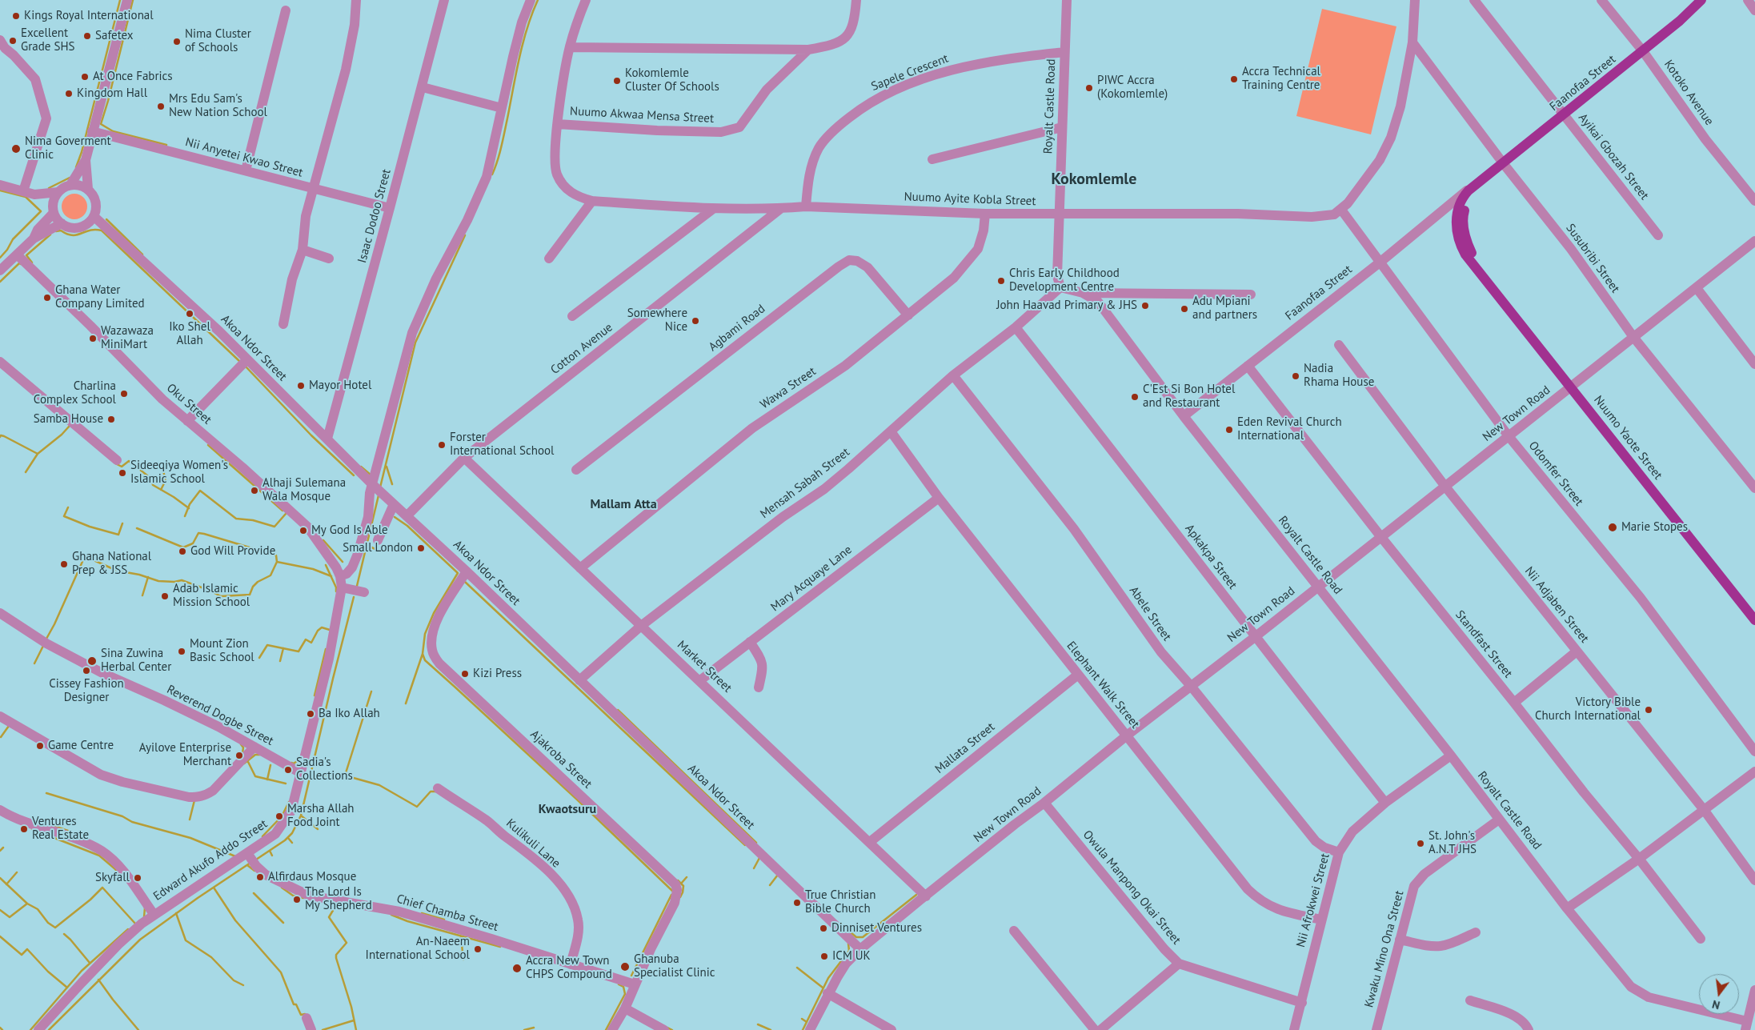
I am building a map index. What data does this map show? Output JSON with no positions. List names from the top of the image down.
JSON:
{
  "streets": {
    "main road": ["Faanofaa Street", "Nuumo Yaote Street"],
    "street": [
      "Sapele Crescent",
      "Kotoko Avenue",
      "Royalt Castle Road",
      "Nuumo Akwaa Mensa Street",
      "Ayikai Gbozah Street",
      "Nii Anyetei Kwao Street",
      "Nuumo Ayite Kobla Street",
      "Isaac Dodoo Street",
      "Susubribi Street",
      "Agbami Road",
      "Akoa Ndor Street",
      "Cotton Avenue",
      "Wawa Street",
      "Oku Street",
      "New Town Road",
      "Odomfer Street",
      "Mensah Sabah Street",
      "Apkakpa Street",
      "Mary Acquaye Lane",
      "Nii Adjaben Street",
      "Abele Street",
      "Standfast Street",
      "Market Street",
      "Elephant Walk Street",
      "Reverend Dogbe Street",
      "Mallata Street",
      "Ajakroba Street",
      "Kulikuli Lane",
      "Edward Akufo Addo Street",
      "Owula Manpong Okai Street",
      "Nii Afrokwei Street",
      "Chief Chamba Street",
      "Kwaku Mino Ona Street"
    ]
  },
  "crossings": [
    ["Sapele Crescent", "Royalt Castle Road"],
    ["Sapele Crescent", "Nuumo Ayite Kobla Street"],
    ["Faanofaa Street", "Kotoko Avenue"],
    ["Faanofaa Street", "Royalt Castle Road"],
    ["Faanofaa Street", "Ayikai Gbozah Street"],
    ["Faanofaa Street", "Susubribi Street"],
    ["Faanofaa Street", "Nuumo Yaote Street"],
    ["Faanofaa Street", "Odomfer Street"],
    ["Faanofaa Street", "Standfast Street"],
    ["Royalt Castle Road", "Nuumo Ayite Kobla Street"],
    ["Royalt Castle Road", "New Town Road"],
    ["Royalt Castle Road", "Mensah Sabah Street"],
    ["Royalt Castle Road", "Nii Afrokwei Street"],
    ["Royalt Castle Road", "Kwaku Mino Ona Street"],
    ["Nuumo Akwaa Mensa Street", "Nuumo Ayite Kobla Street"],
    ["Nii Anyetei Kwao Street", "Isaac Dodoo Street"],
    ["Nuumo Ayite Kobla Street", "Cotton Avenue"],
    ["Nuumo Ayite Kobla Street", "Wawa Street"],
    ["Nuumo Ayite Kobla Street", "Odomfer Street"],
    ["Isaac Dodoo Street", "Akoa Ndor Street"],
    ["Susubribi Street", "New Town Road"],
    ["Agbami Road", "Wawa Street"],
    ["Akoa Ndor Street", "Cotton Avenue"],
    ["Akoa Ndor Street", "New Town Road"],
    ["Akoa Ndor Street", "Mensah Sabah Street"],
    ["Akoa Ndor Street", "Ajakroba Street"],
    ["Cotton Avenue", "Market Street"],
    ["Wawa Street", "Market Street"],
    ["Oku Street", "Edward Akufo Addo Street"],
    ["New Town Road", "Nuumo Yaote Street"],
    ["New Town Road", "Odomfer Street"],
    ["New Town Road", "Apkakpa Street"],
    ["New Town Road", "Nii Adjaben Street"],
    ["New Town Road", "Abele Street"],
    ["New Town Road", "Standfast Street"],
    ["New Town Road", "Market Street"],
    ["New Town Road", "Elephant Walk Street"],
    ["New Town Road", "Owula Manpong Okai Street"],
    ["Mensah Sabah Street", "Apkakpa Street"],
    ["Mensah Sabah Street", "Abele Street"],
    ["Mensah Sabah Street", "Market Street"],
    ["Mensah Sabah Street", "Elephant Walk Street"],
    ["Apkakpa Street", "Nii Afrokwei Street"],
    ["Mary Acquaye Lane", "Market Street"],
    ["Mary Acquaye Lane", "Elephant Walk Street"],
    ["Abele Street", "Nii Afrokwei Street"],
    ["Market Street", "Mallata Street"],
    ["Elephant Walk Street", "Mallata Street"],
    ["Elephant Walk Street", "Nii Afrokwei Street"],
    ["Reverend Dogbe Street", "Edward Akufo Addo Street"],
    ["Ajakroba Street", "Chief Chamba Street"],
    ["Kulikuli Lane", "Chief Chamba Street"],
    ["Edward Akufo Addo Street", "Chief Chamba Street"],
    ["Owula Manpong Okai Street", "Nii Afrokwei Street"]
  ],
  "districts": ["Kokomlemle", "Mallam Atta", "Kwaotsuru"],
  "places": [
    "Kings Royal International",
    "Safetex",
    "Excellent Grade SHS",
    "Nima Cluster of Schools",
    "At Once Fabrics",
    "Accra Technical Training Centre",
    "Kokomlemle Cluster Of Schools",
    "PIWC Accra (Kokomlemle)",
    "Kingdom Hall",
    "Mrs Edu Sam's New Nation School",
    "Nima Goverment Clinic",
    "Chris Early Childhood Development Centre",
    "Ghana Water Company Limited",
    "John Haavad Primary & JHS",
    "Adu Mpiani and partners",
    "Iko Shel Allah",
    "Somewhere Nice",
    "Wazawaza MiniMart",
    "Nadia Rhama House",
    "Mayor Hotel",
    "Charlina Complex School",
    "C'Est Si Bon Hotel and Restaurant",
    "Samba House",
    "Eden Revival Church International",
    "Forster International School",
    "Sideeqiya Women's Islamic School",
    "Alhaji Sulemana Wala Mosque",
    "Marie Stopes",
    "My God Is Able",
    "Small London",
    "God Will Provide",
    "Ghana National Prep & JSS",
    "Adab Islamic Mission School",
    "Mount Zion Basic School",
    "Sina Zuwina Herbal Center",
    "Cissey Fashion Designer",
    "Kizi Press",
    "Victory Bible Church International",
    "Ba Iko Allah",
    "Game Centre",
    "Ayilove Enterprise Merchant",
    "Sadia's Collections",
    "Marsha Allah Food Joint",
    "Ventures Real Estate",
    "St. John's A.N.T JHS",
    "Alfirdaus Mosque",
    "Skyfall",
    "The Lord Is My Shepherd",
    "True Christian Bible Church",
    "Dinniset Ventures",
    "An-Naeem International School",
    "ICM UK",
    "Ghanuba Specialist Clinic",
    "Accra New Town CHPS Compound"
  ],
  "north": "bottom"
}
